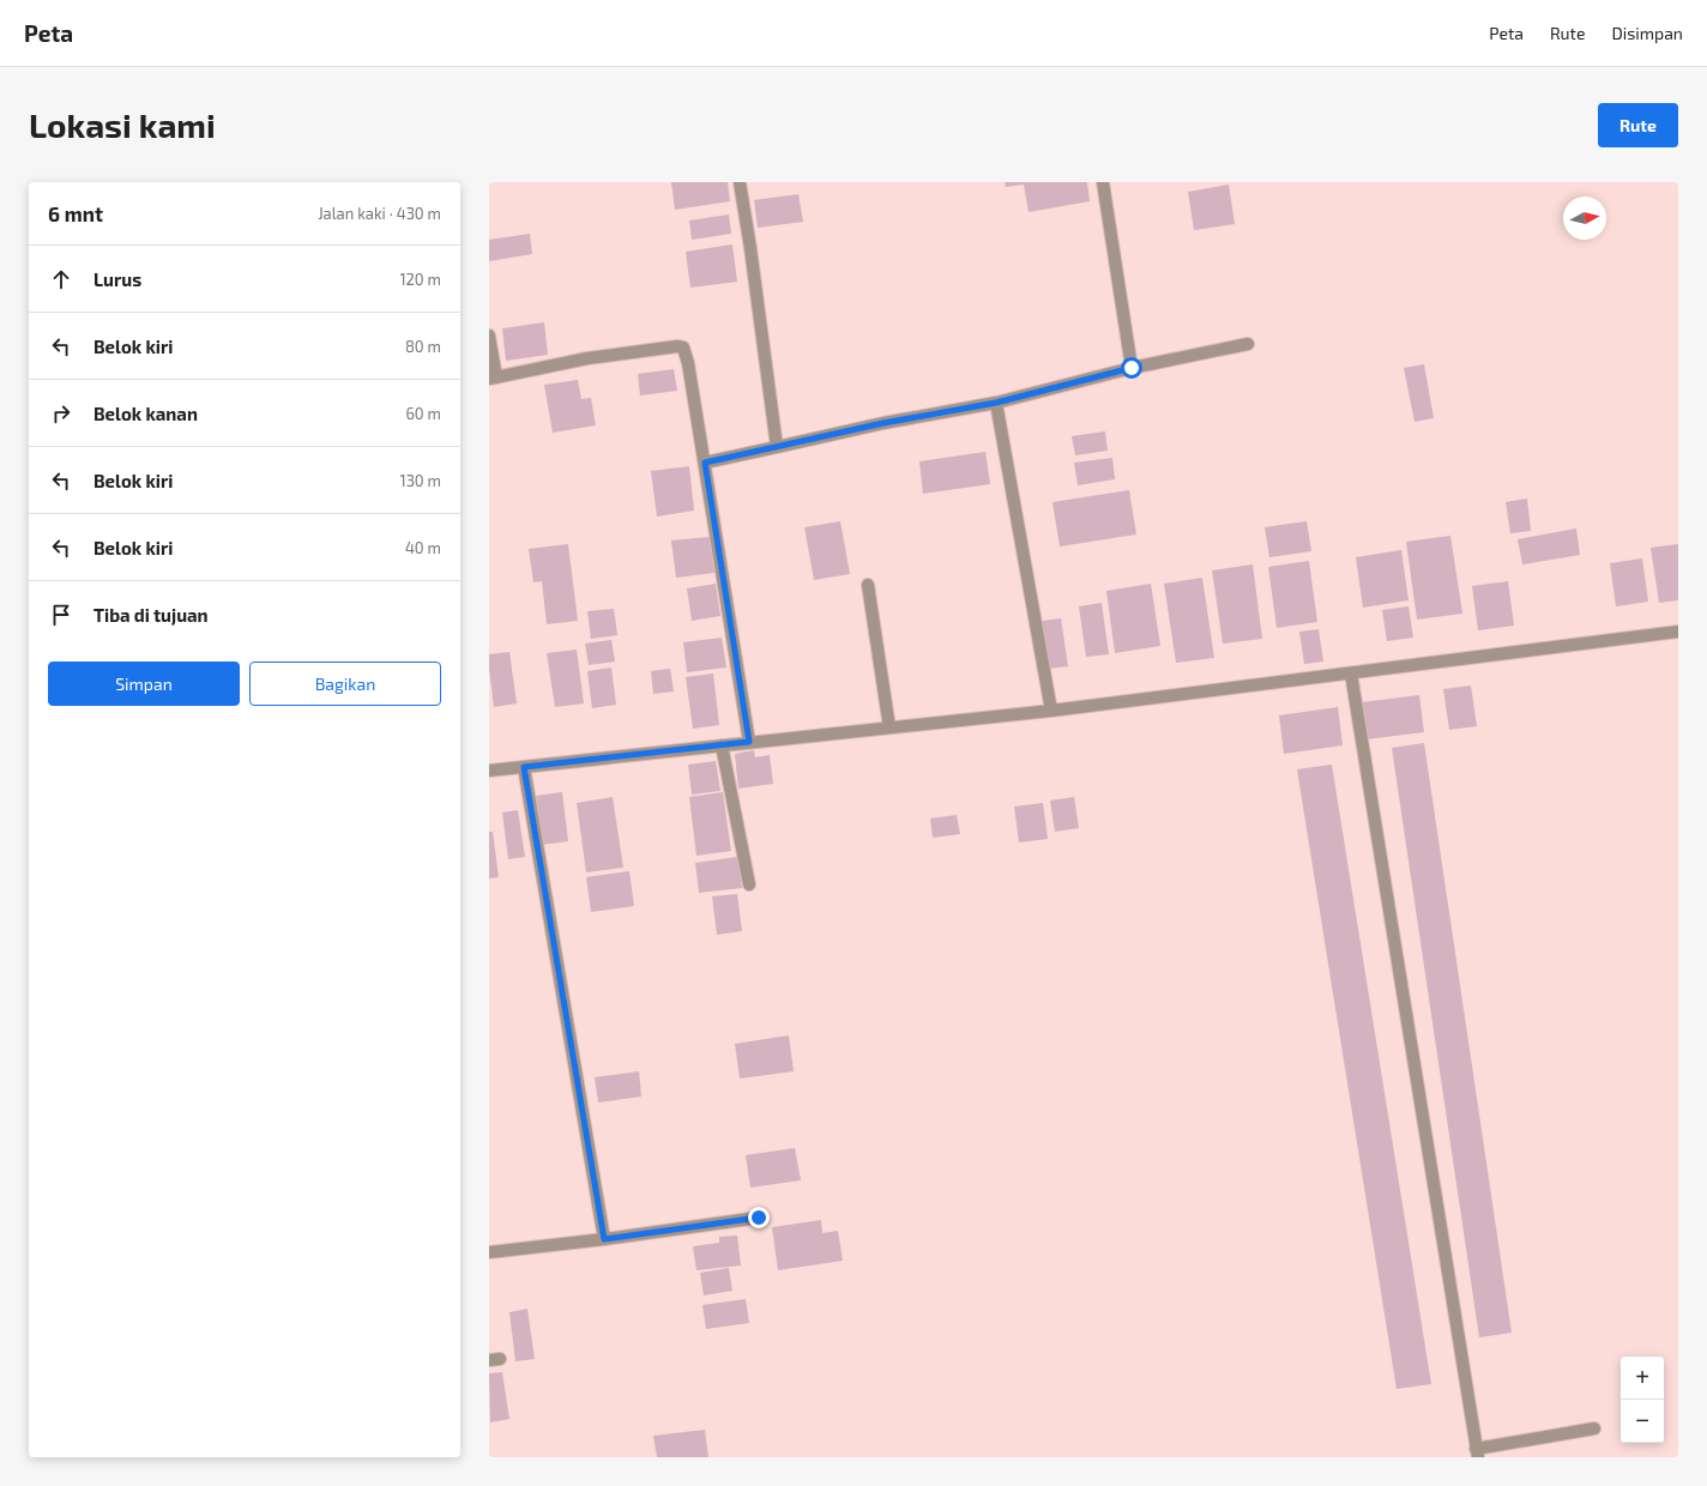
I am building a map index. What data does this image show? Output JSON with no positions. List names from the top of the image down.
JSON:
{
  "north": "right",
  "page": {
    "header": "Peta",
    "nav": ["Peta", "Rute", "Disimpan"],
    "buttons": [
      "Rute",
      ["Simpan", "Bagikan"]
    ],
    "title": "Lokasi kami",
    "heading": ["6 mnt", "Jalan kaki · 430 m"],
    "list": [
      ["Lurus", "120 m"],
      ["Belok kiri", "80 m"],
      ["Belok kanan", "60 m"],
      ["Belok kiri", "130 m"],
      ["Belok kiri", "40 m"],
      "Tiba di tujuan"
    ],
    "map_buttons": ["+", "−"]
  }
}
